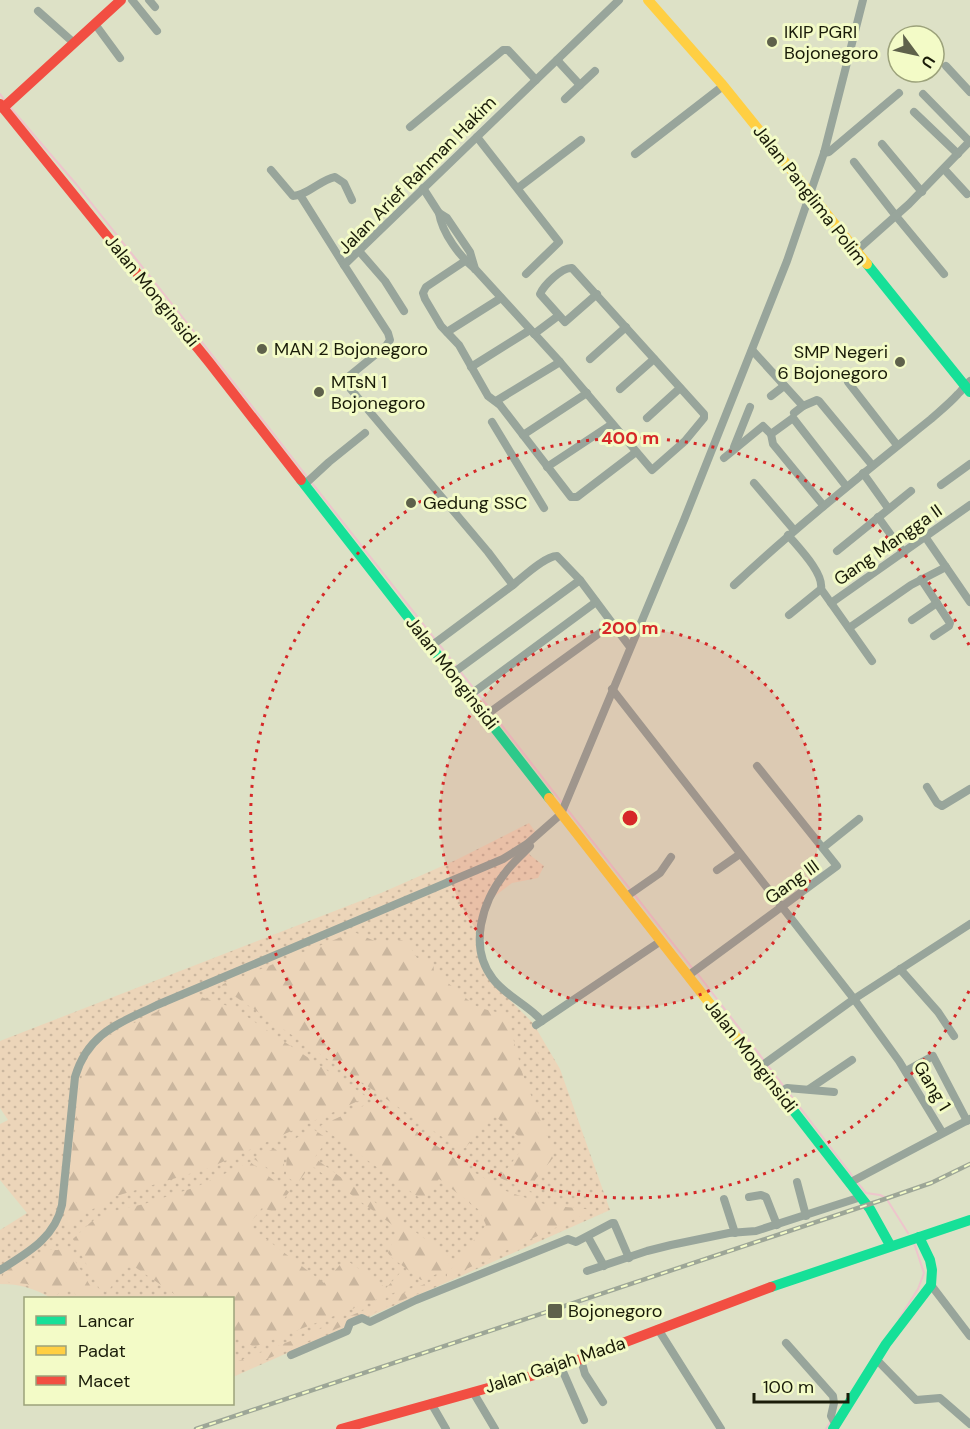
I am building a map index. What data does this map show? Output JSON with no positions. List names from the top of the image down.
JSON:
{
  "streets": {
    "main road": ["Jalan Panglima Polim", "Jalan Monginsidi", "Jalan Gajah Mada"],
    "street": [
      "Jalan Arief Rahman Hakim",
      "Gang Mangga II",
      "Gang III",
      "Gang 1"
    ]
  },
  "crossings": [
    ["Jalan Monginsidi", "Gang III"],
    ["Jalan Monginsidi", "Gang 1"],
    ["Jalan Monginsidi", "Jalan Gajah Mada"],
    ["Gang III", "Gang 1"]
  ],
  "places": {
    "other": [
      "IKIP PGRI Bojonegoro",
      "MAN 2 Bojonegoro",
      "SMP Negeri 6 Bojonegoro",
      "MTsN 1 Bojonegoro",
      "Gedung SSC"
    ],
    "transit": ["Bojonegoro"]
  },
  "legend": ["Lancar", "Padat", "Macet"],
  "scale_bar": "100 m",
  "north": "bottom right",
  "rings": ["400 m", "200 m"]
}
